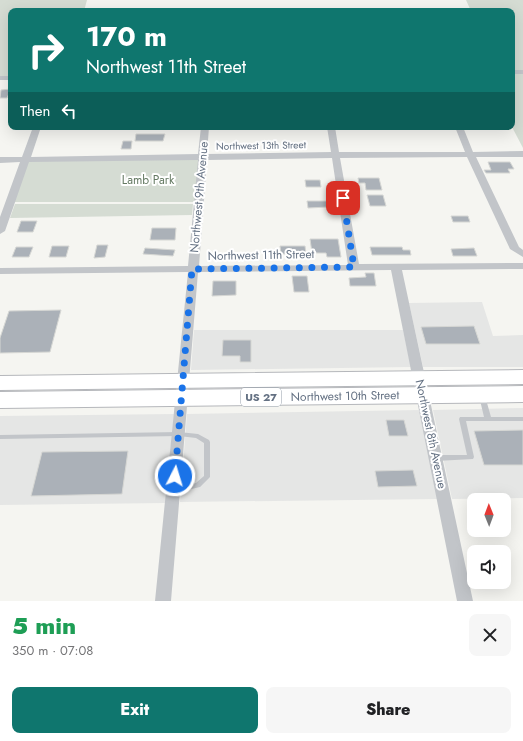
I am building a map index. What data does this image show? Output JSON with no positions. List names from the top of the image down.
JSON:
{
  "streets": {
    "highway": ["Northwest 10th Street", "US 27"],
    "street": [
      "Northwest 13th Street",
      "Northwest 9th Avenue",
      "Northwest 11th Street",
      "Northwest 8th Avenue"
    ]
  },
  "crossings": [
    ["Northwest 13th Street", "Northwest 9th Avenue"],
    ["Northwest 9th Avenue", "Northwest 11th Street"],
    ["Northwest 9th Avenue", "Northwest 10th Street"],
    ["Northwest 11th Street", "Northwest 8th Avenue"],
    ["Northwest 10th Street", "Northwest 8th Avenue"]
  ],
  "parks": ["Lamb Park"],
  "north": "top",
  "page": {
    "turn": ["170 m", "Northwest 11th Street"],
    "then": "Then",
    "heading": ["5 min", "350 m · 07:08"],
    "buttons": ["Exit", "Share"]
  }
}
